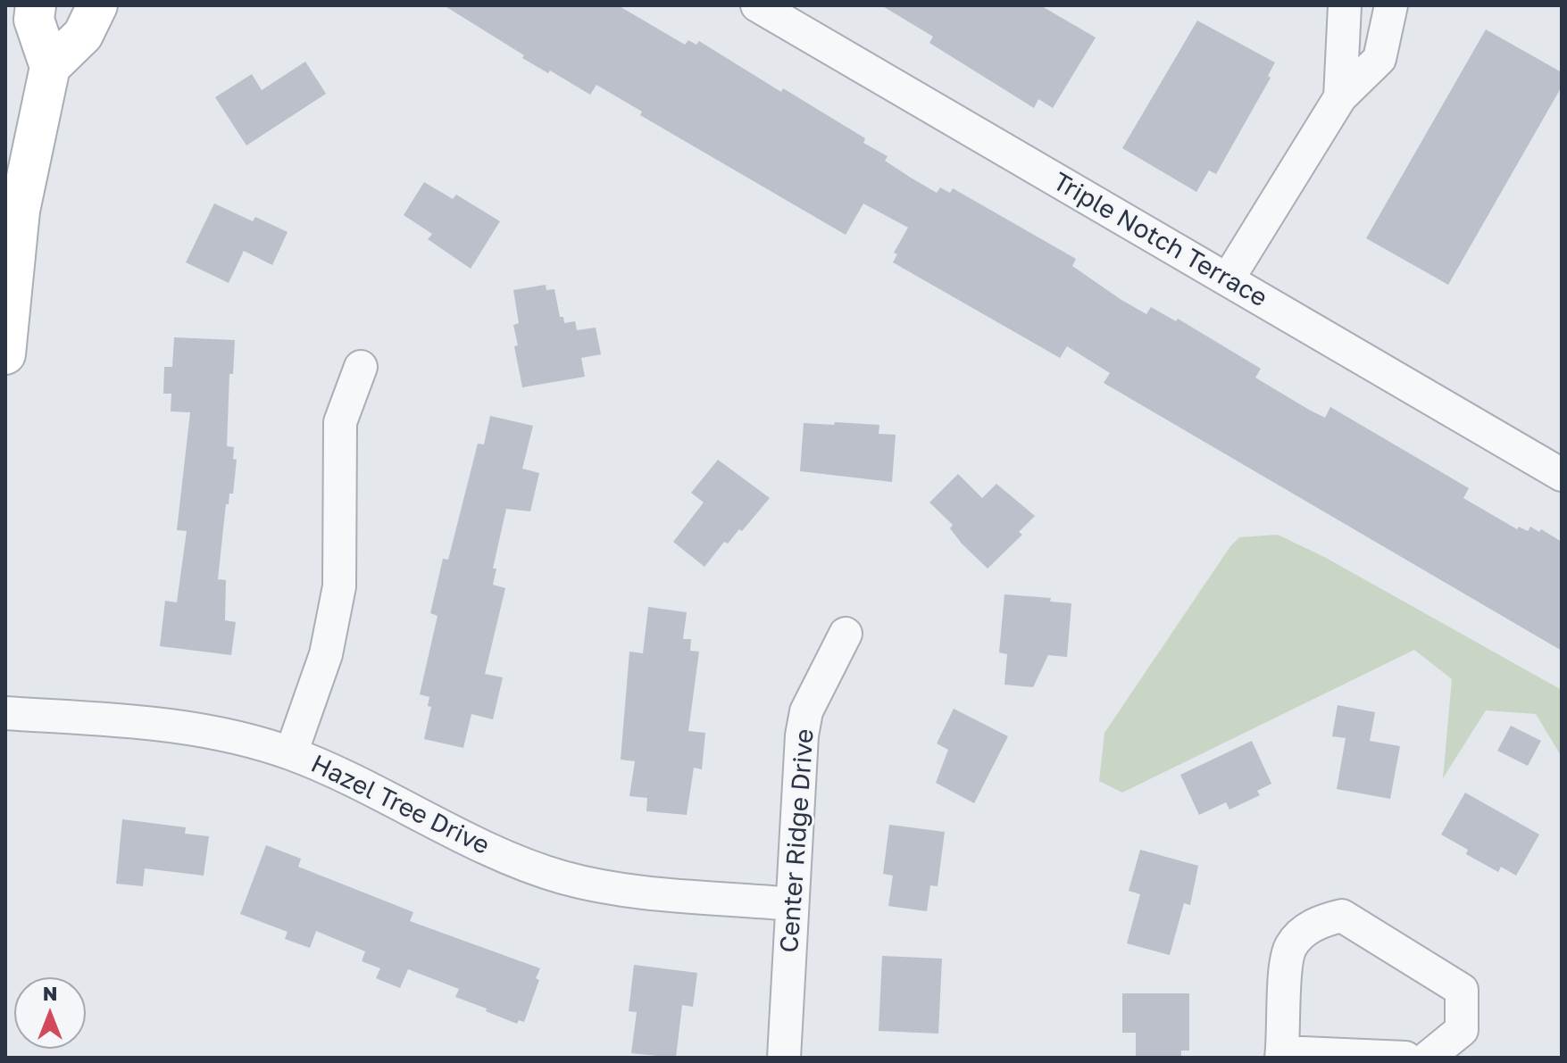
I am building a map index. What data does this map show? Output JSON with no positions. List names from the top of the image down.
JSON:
{
  "streets": {
    "street": ["Triple Notch Terrace", "Hazel Tree Drive", "Center Ridge Drive"]
  },
  "crossings": [
    ["Hazel Tree Drive", "Center Ridge Drive"]
  ],
  "north": "top"
}
